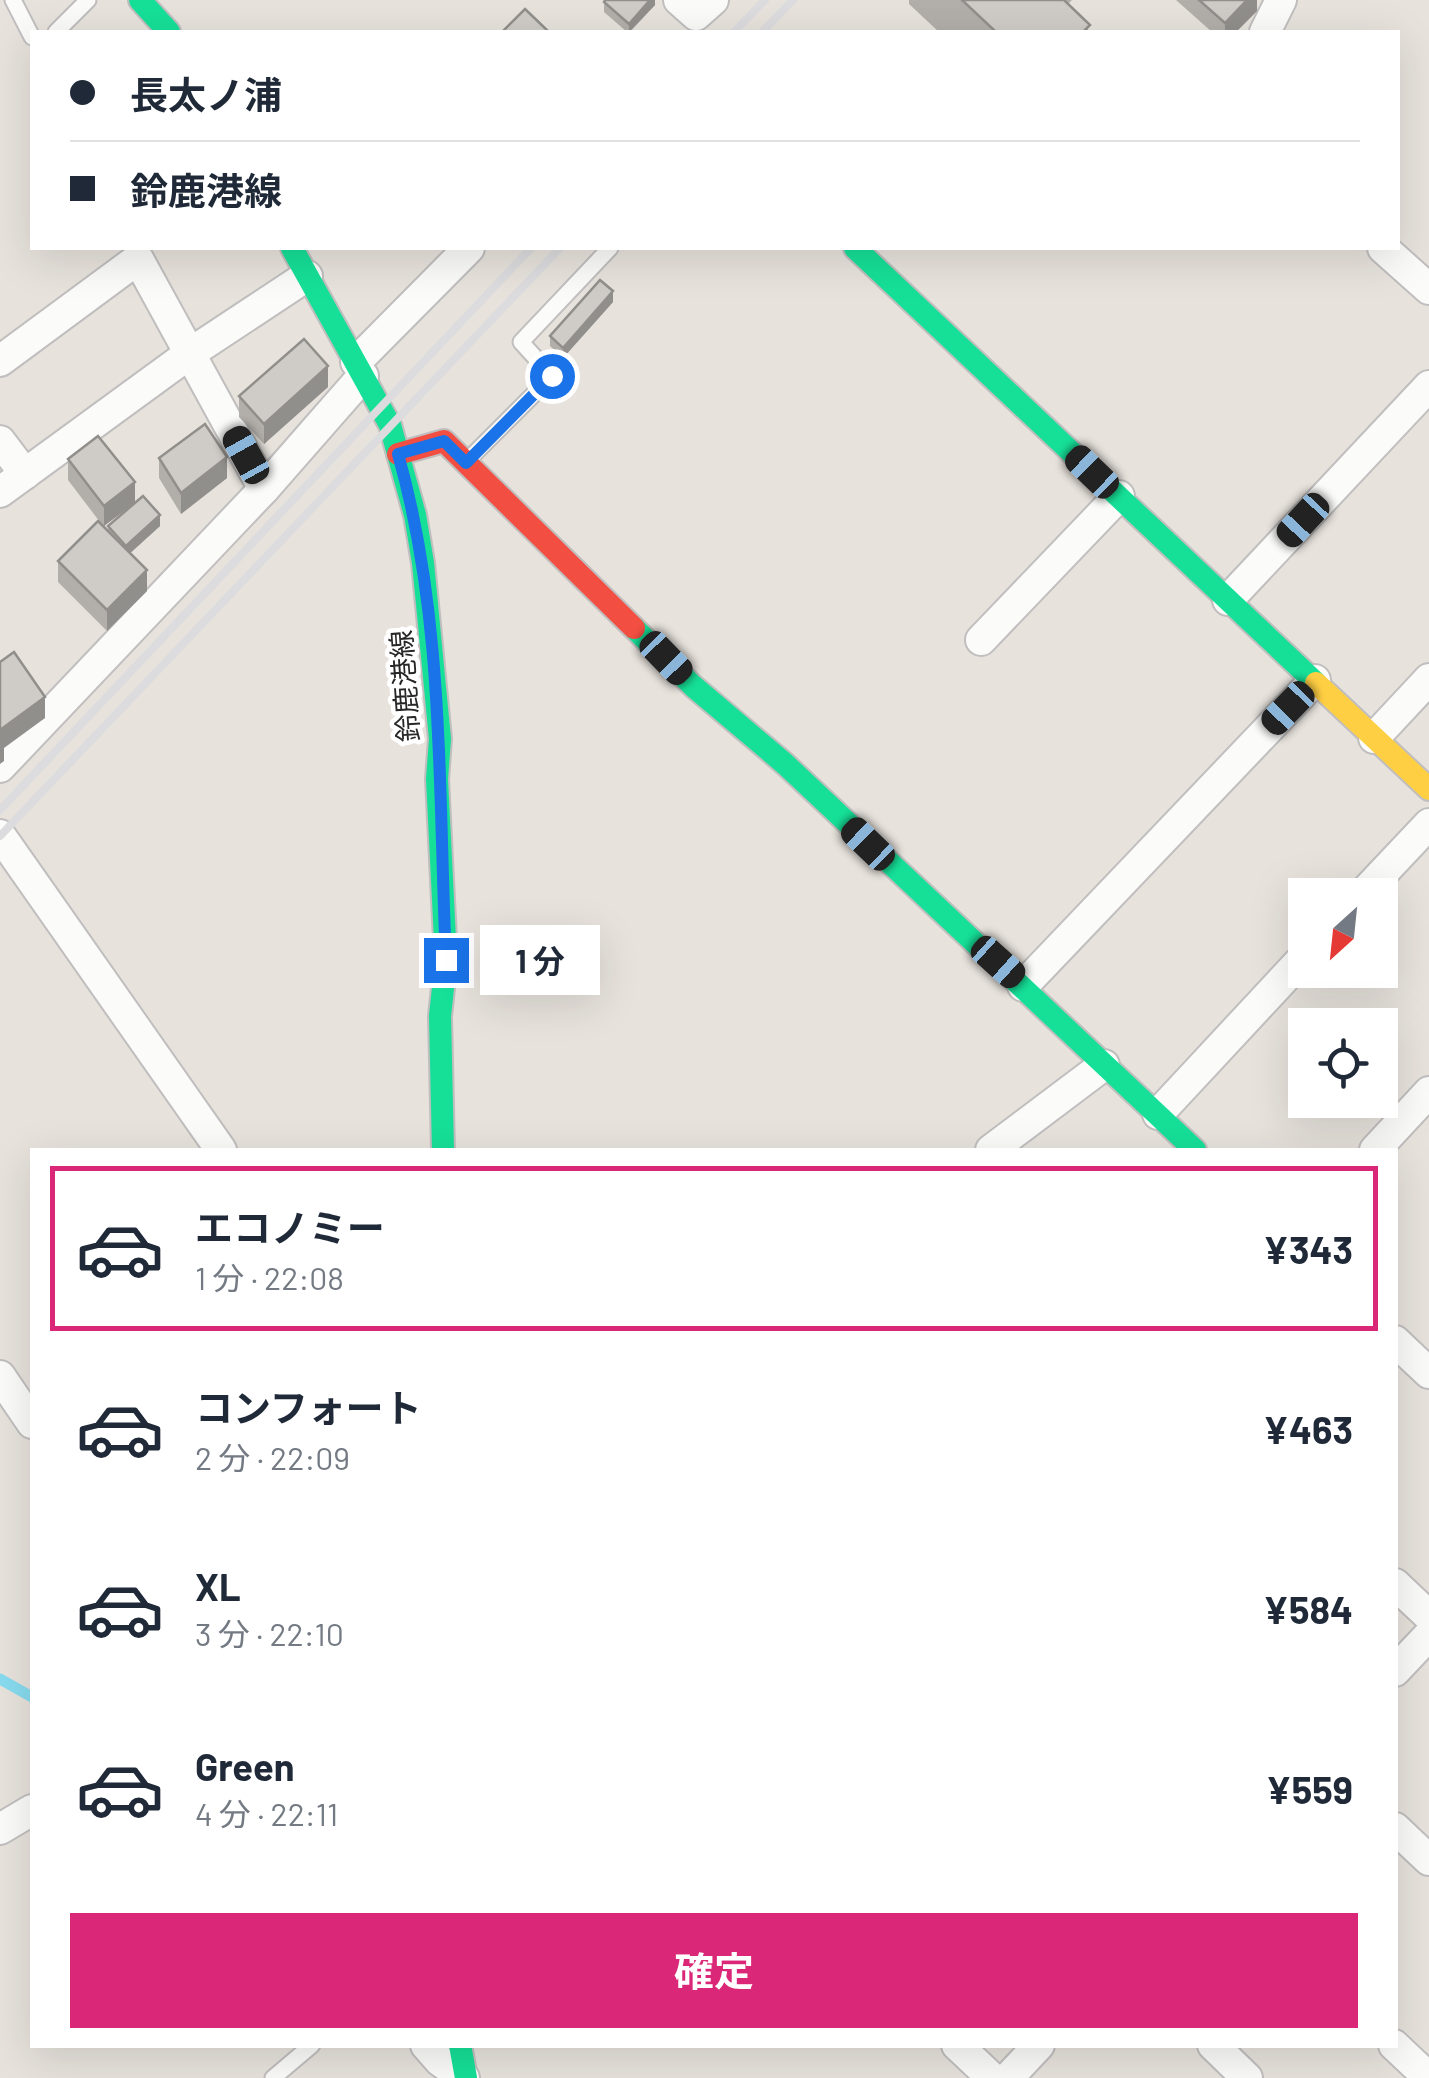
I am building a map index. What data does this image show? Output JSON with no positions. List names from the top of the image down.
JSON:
{
  "streets": {
    "street": ["鈴鹿港線"]
  },
  "north": "bottom left",
  "page": {
    "banner": ["長太ノ浦", "鈴鹿港線"],
    "bubble": "1 分",
    "list": [
      {
        "name": "エコノミー",
        "note": "1 分 · 22:08",
        "value": "¥343"
      },
      {
        "name": "コンフォート",
        "note": "2 分 · 22:09",
        "value": "¥463"
      },
      {
        "name": "XL",
        "note": "3 分 · 22:10",
        "value": "¥584"
      },
      {
        "name": "Green",
        "note": "4 分 · 22:11",
        "value": "¥559"
      }
    ],
    "buttons": "確定"
  }
}
